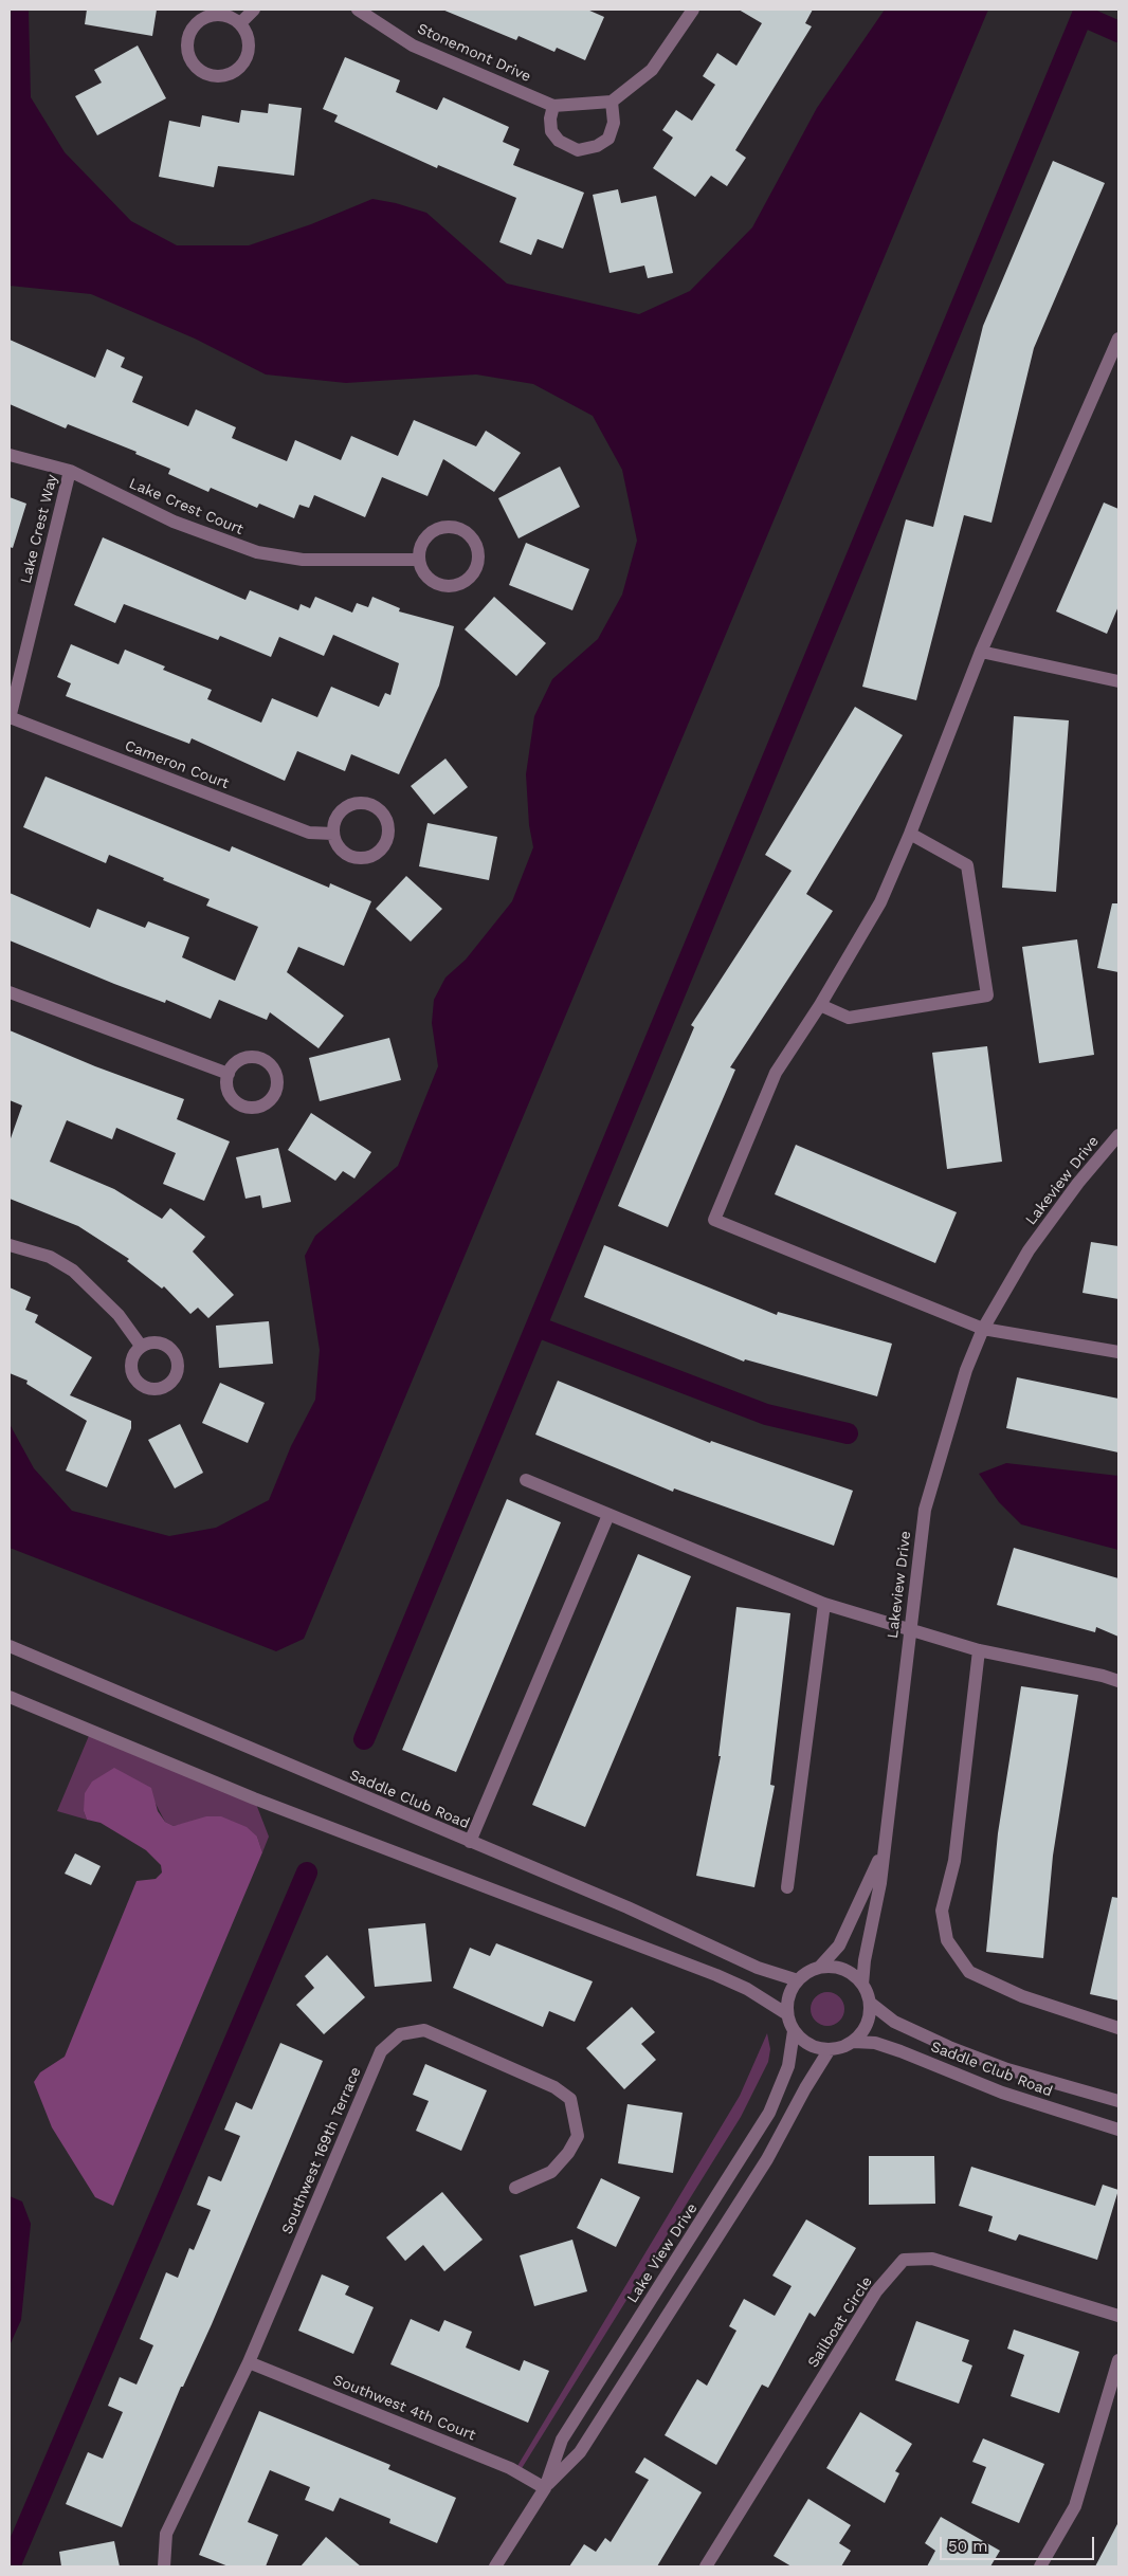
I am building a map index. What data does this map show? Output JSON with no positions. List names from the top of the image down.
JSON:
{
  "streets": {
    "street": [
      "Stonemont Drive",
      "Lake Crest Court",
      "Lake Crest Way",
      "Cameron Court",
      "Lakeview Drive",
      "Saddle Club Road",
      "Southwest 169th Terrace",
      "Lake View Drive",
      "Sailboat Circle",
      "Southwest 4th Court"
    ]
  },
  "crossings": [
    ["Lake Crest Court", "Lake Crest Way"],
    ["Lake Crest Way", "Cameron Court"],
    ["Lakeview Drive", "Saddle Club Road"],
    ["Lakeview Drive", "Lake View Drive"],
    ["Saddle Club Road", "Lake View Drive"],
    ["Southwest 169th Terrace", "Southwest 4th Court"],
    ["Lake View Drive", "Southwest 4th Court"]
  ],
  "scale_bar": "50 m"
}
